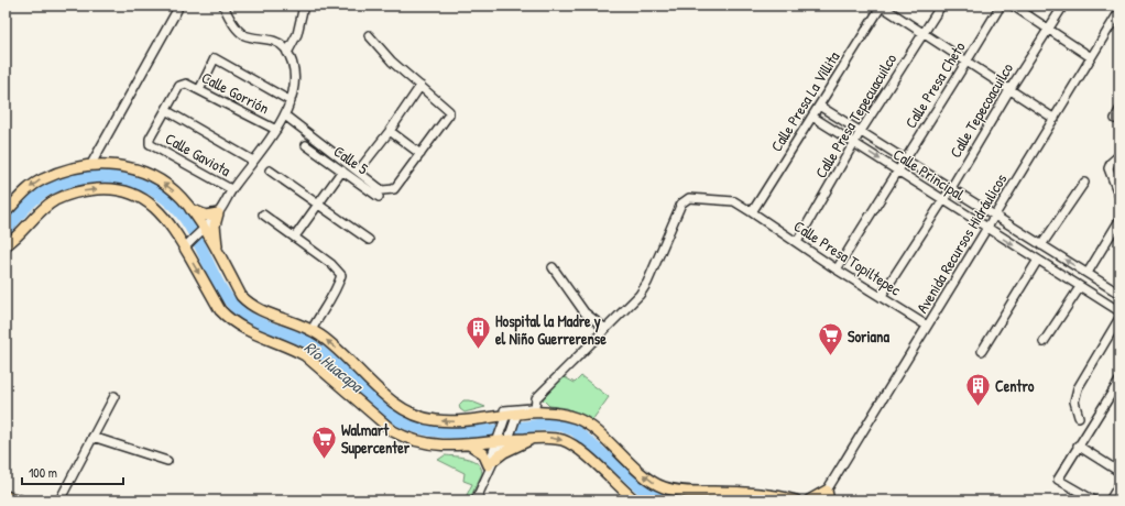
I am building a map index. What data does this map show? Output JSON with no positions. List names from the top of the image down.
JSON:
{
  "streets": {
    "street": [
      "Calle Presa Cheto",
      "Calle Gorrión",
      "Calle Presa La Villita",
      "Calle Tepecoacuilco",
      "Calle Presa Tepecuacuilco",
      "Calle Gaviota",
      "Calle 5",
      "Calle Principal",
      "Avenida Recursos Hidráulicos",
      "Calle Presa Topiltepec"
    ]
  },
  "crossings": [
    ["Calle Presa Cheto", "Calle Principal"],
    ["Calle Presa Cheto", "Calle Presa Topiltepec"],
    ["Calle Gorrión", "Calle Gaviota"],
    ["Calle Presa La Villita", "Calle Principal"],
    ["Calle Presa La Villita", "Calle Presa Topiltepec"],
    ["Calle Tepecoacuilco", "Calle Principal"],
    ["Calle Tepecoacuilco", "Calle Presa Topiltepec"],
    ["Calle Presa Tepecuacuilco", "Calle Principal"],
    ["Calle Presa Tepecuacuilco", "Calle Presa Topiltepec"],
    ["Calle Principal", "Avenida Recursos Hidráulicos"],
    ["Avenida Recursos Hidráulicos", "Calle Presa Topiltepec"]
  ],
  "water": ["Río Huacapa"],
  "places": {
    "building": ["Hospital la Madre y el Niño Guerrerense", "Centro"],
    "supermarket": ["Soriana", "Walmart Supercenter"]
  },
  "scale_bar": "100 m"
}
